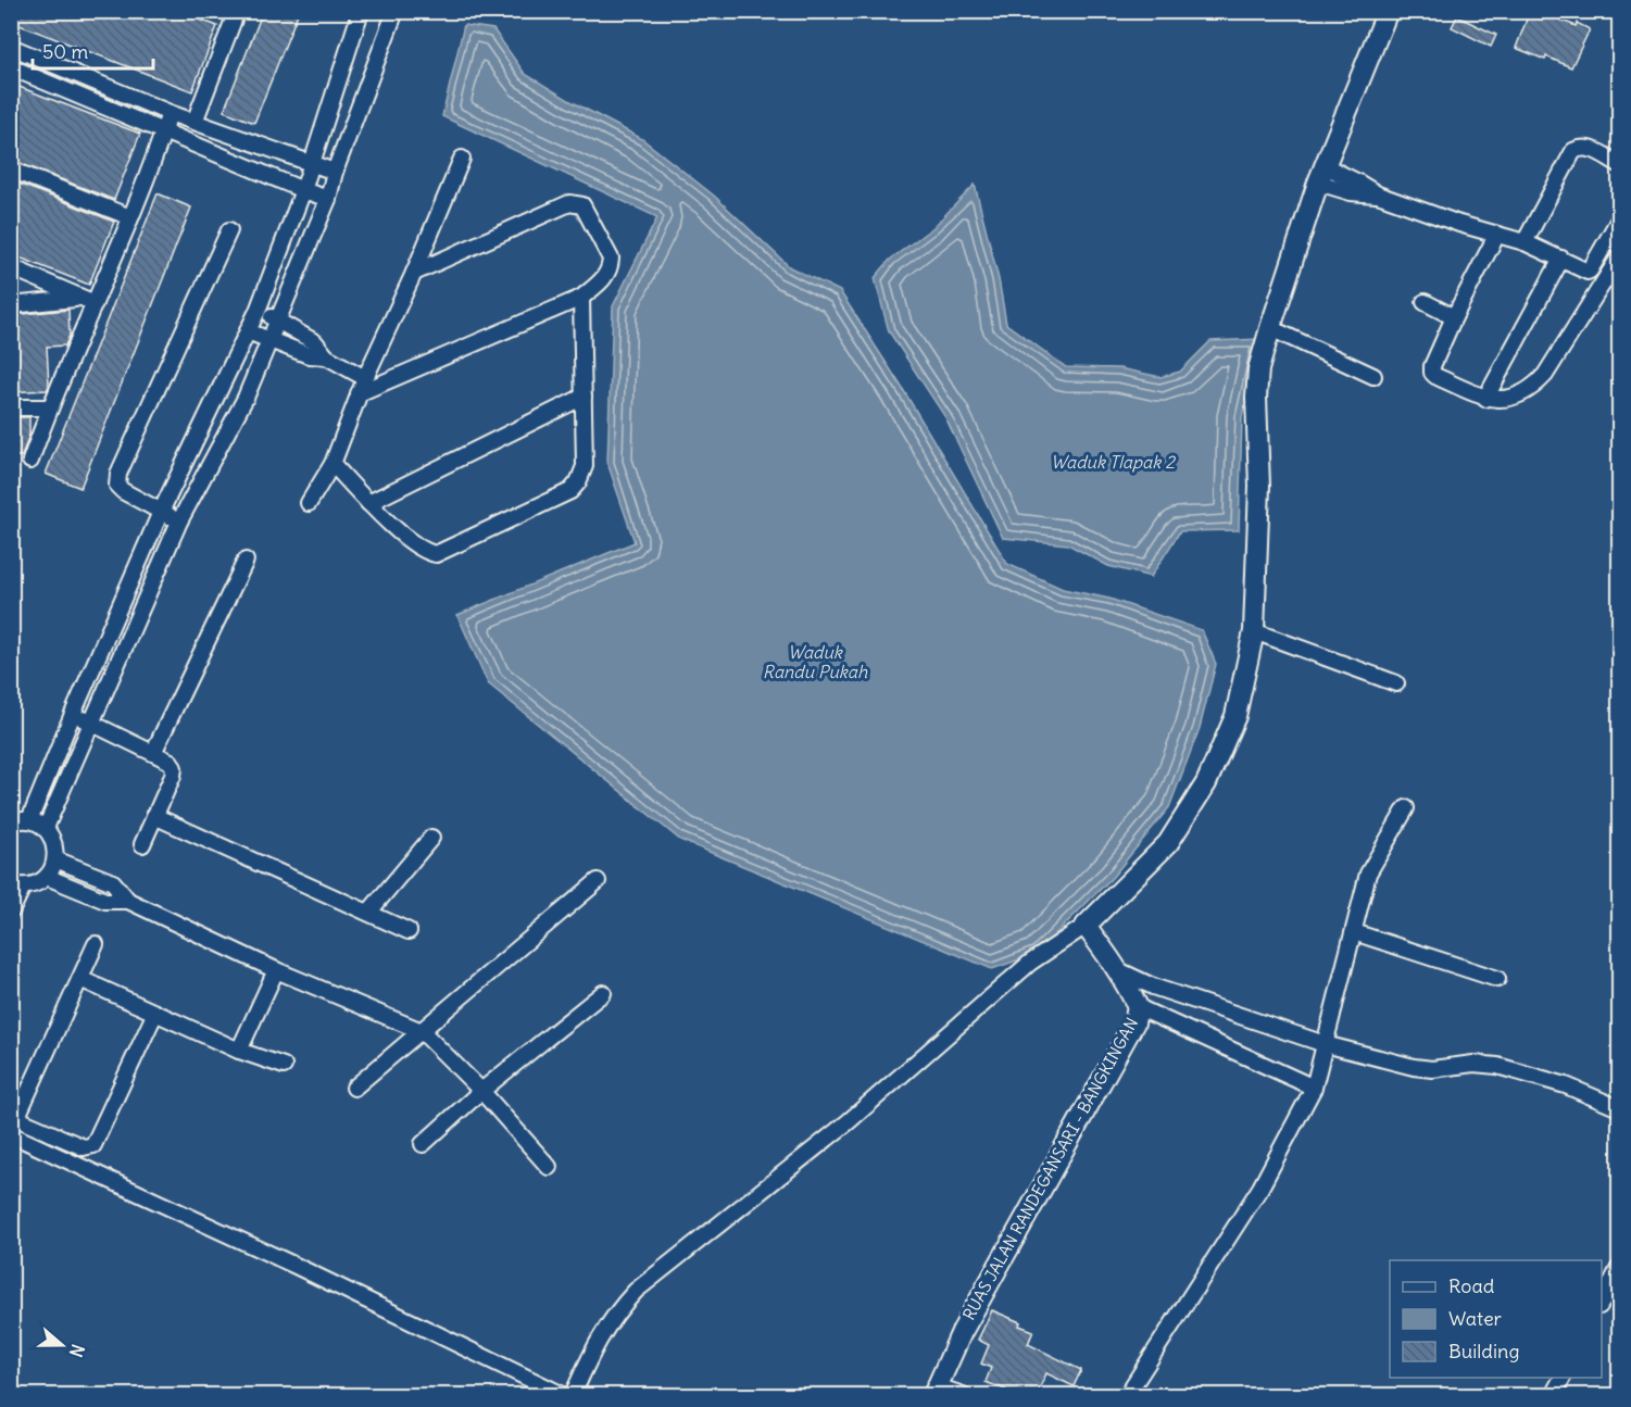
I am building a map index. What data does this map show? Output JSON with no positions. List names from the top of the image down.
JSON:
{
  "streets": {
    "main road": ["RUAS JALAN RANDEGANSARI - BANGKINGAN"]
  },
  "water": ["Waduk Tlapak 2", "Waduk Randu Pukah"],
  "legend": ["Road", "Water", "Building"],
  "scale_bar": "50 m",
  "north": "right"
}
